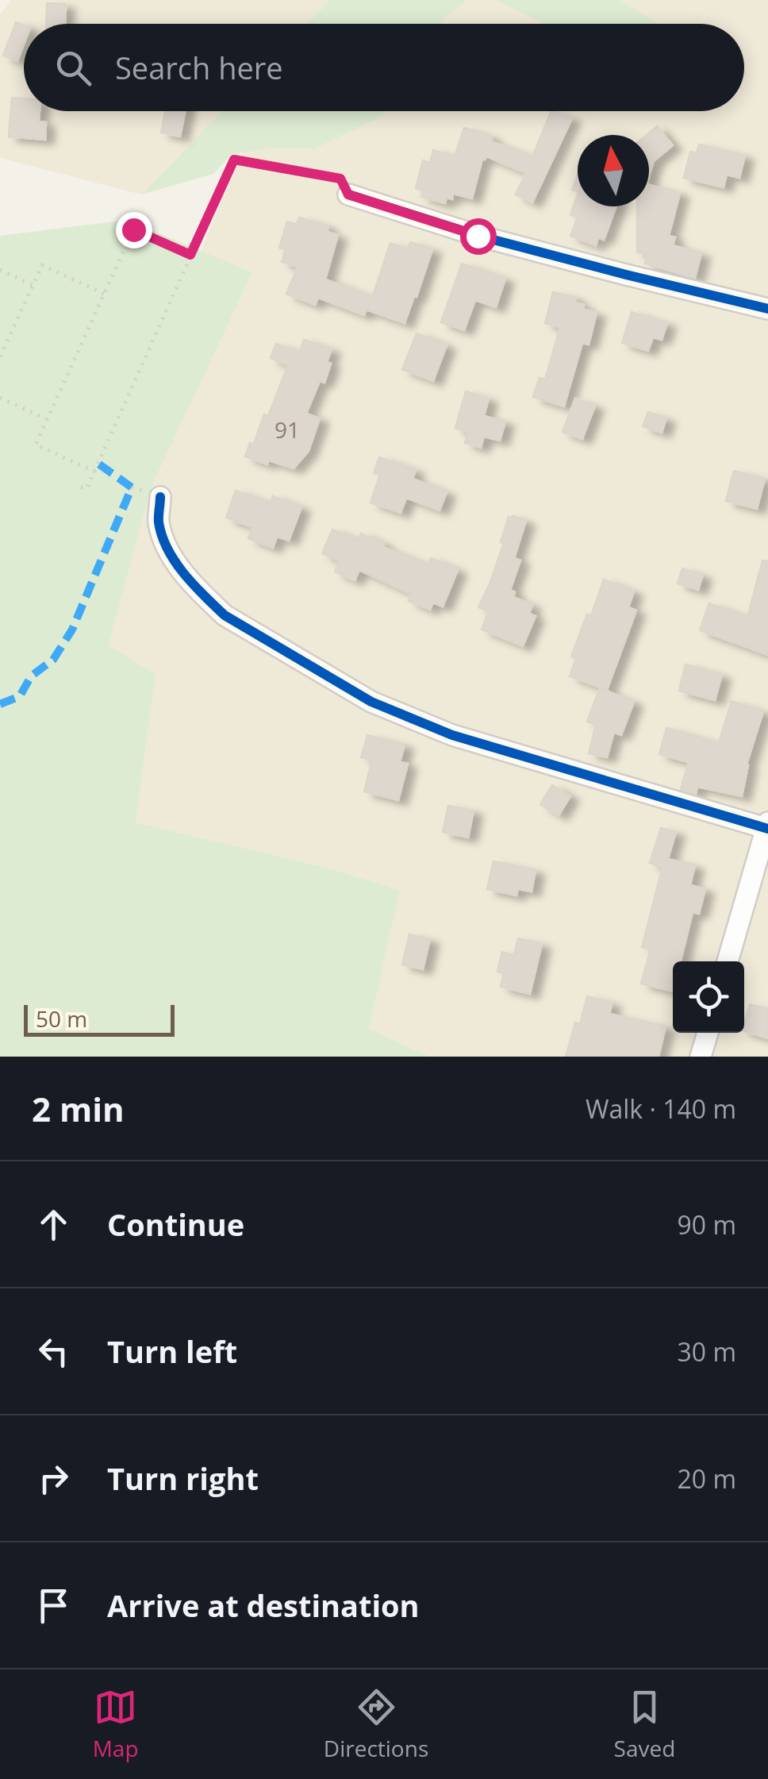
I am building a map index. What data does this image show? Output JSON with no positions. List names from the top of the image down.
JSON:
{
  "house_numbers": ["91"],
  "scale_bar": "50 m",
  "north": "top",
  "page": {
    "search": "Search here",
    "scale": "50 m",
    "heading": ["2 min", "Walk · 140 m"],
    "list": [
      ["Continue", "90 m"],
      ["Turn left", "30 m"],
      ["Turn right", "20 m"],
      "Arrive at destination"
    ],
    "nav": ["Map", "Directions", "Saved"]
  }
}
